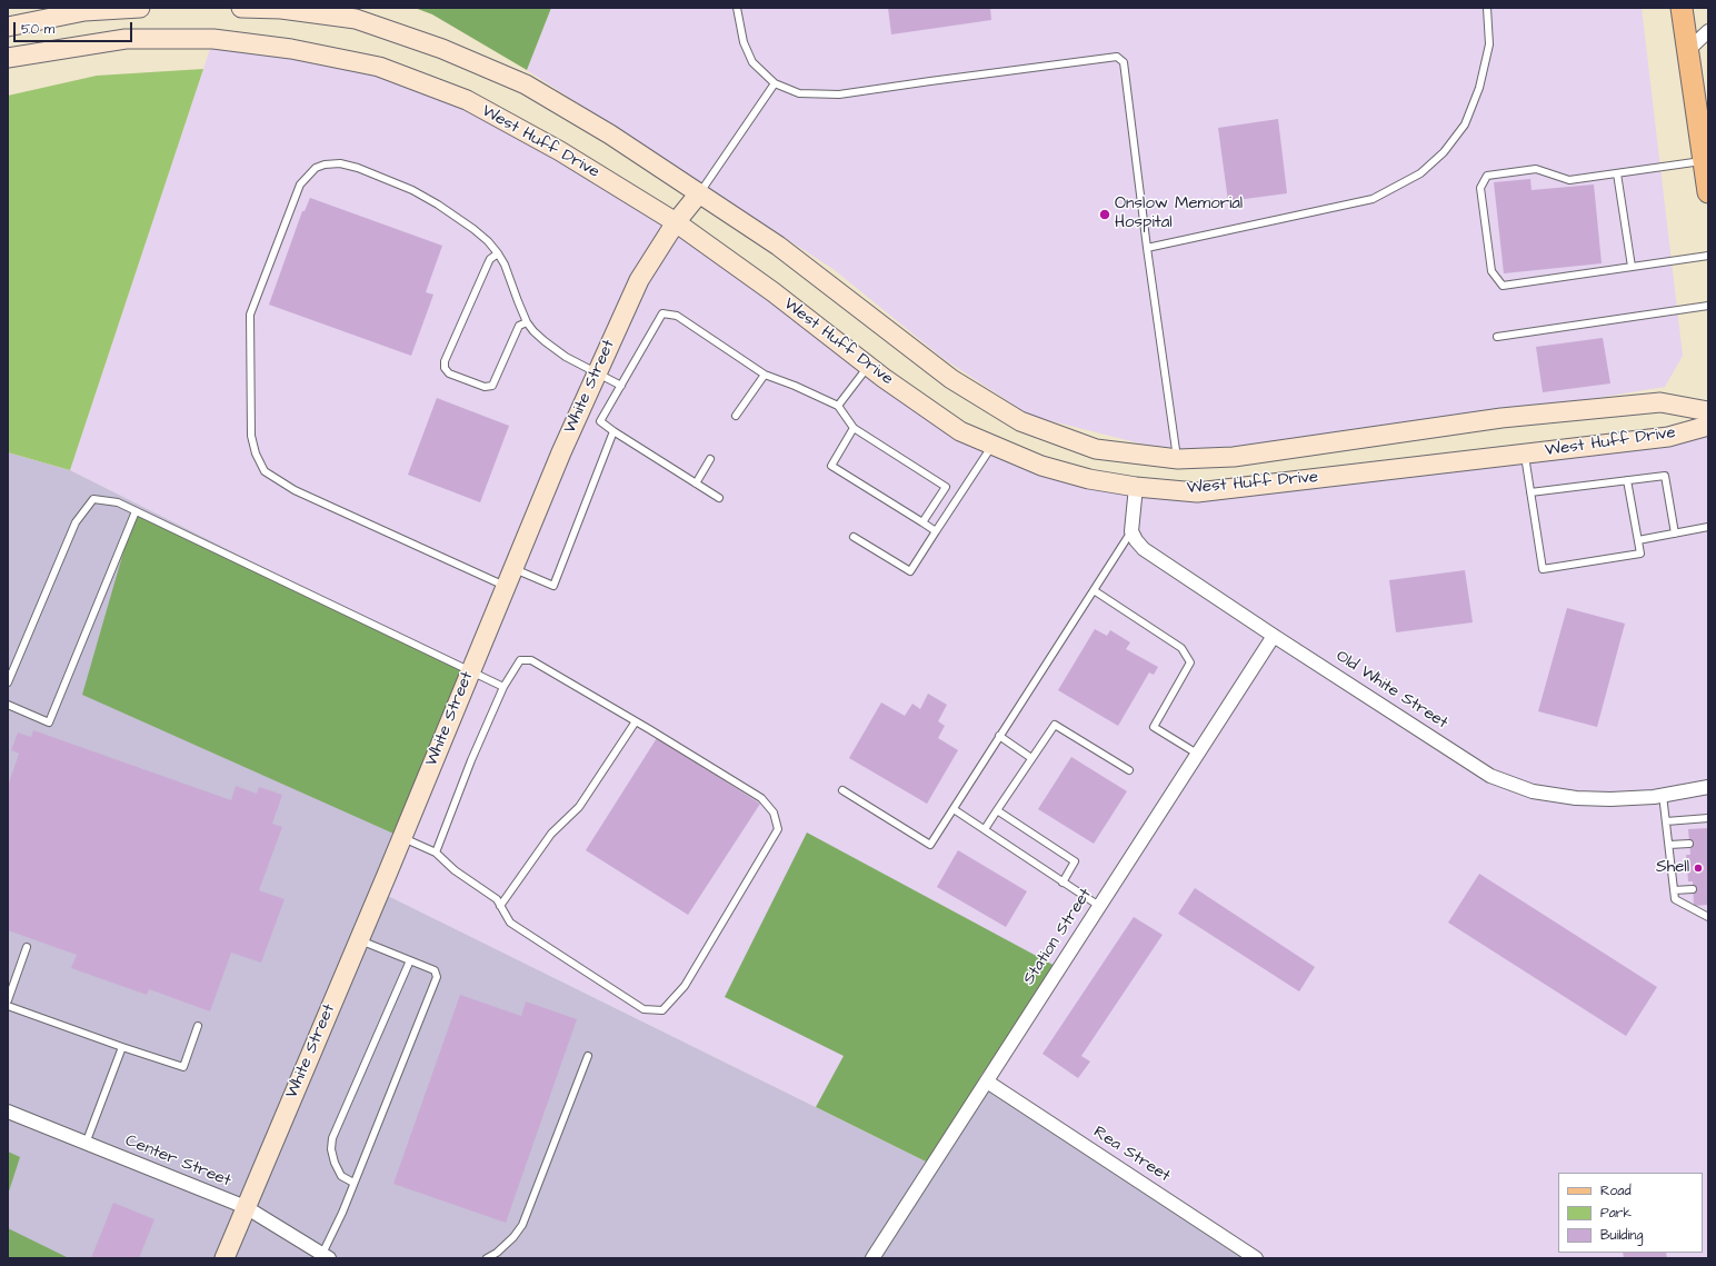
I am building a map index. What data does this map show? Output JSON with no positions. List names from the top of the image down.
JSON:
{
  "streets": {
    "street": [
      "West Huff Drive",
      "White Street",
      "Old White Street",
      "Station Street",
      "Rea Street",
      "Center Street"
    ]
  },
  "crossings": [
    ["West Huff Drive", "White Street"],
    ["White Street", "Center Street"],
    ["Old White Street", "Station Street"],
    ["Station Street", "Rea Street"]
  ],
  "places": ["Onslow Memorial Hospital", "Shell"],
  "legend": ["Road", "Park", "Building"],
  "scale_bar": "50 m"
}
